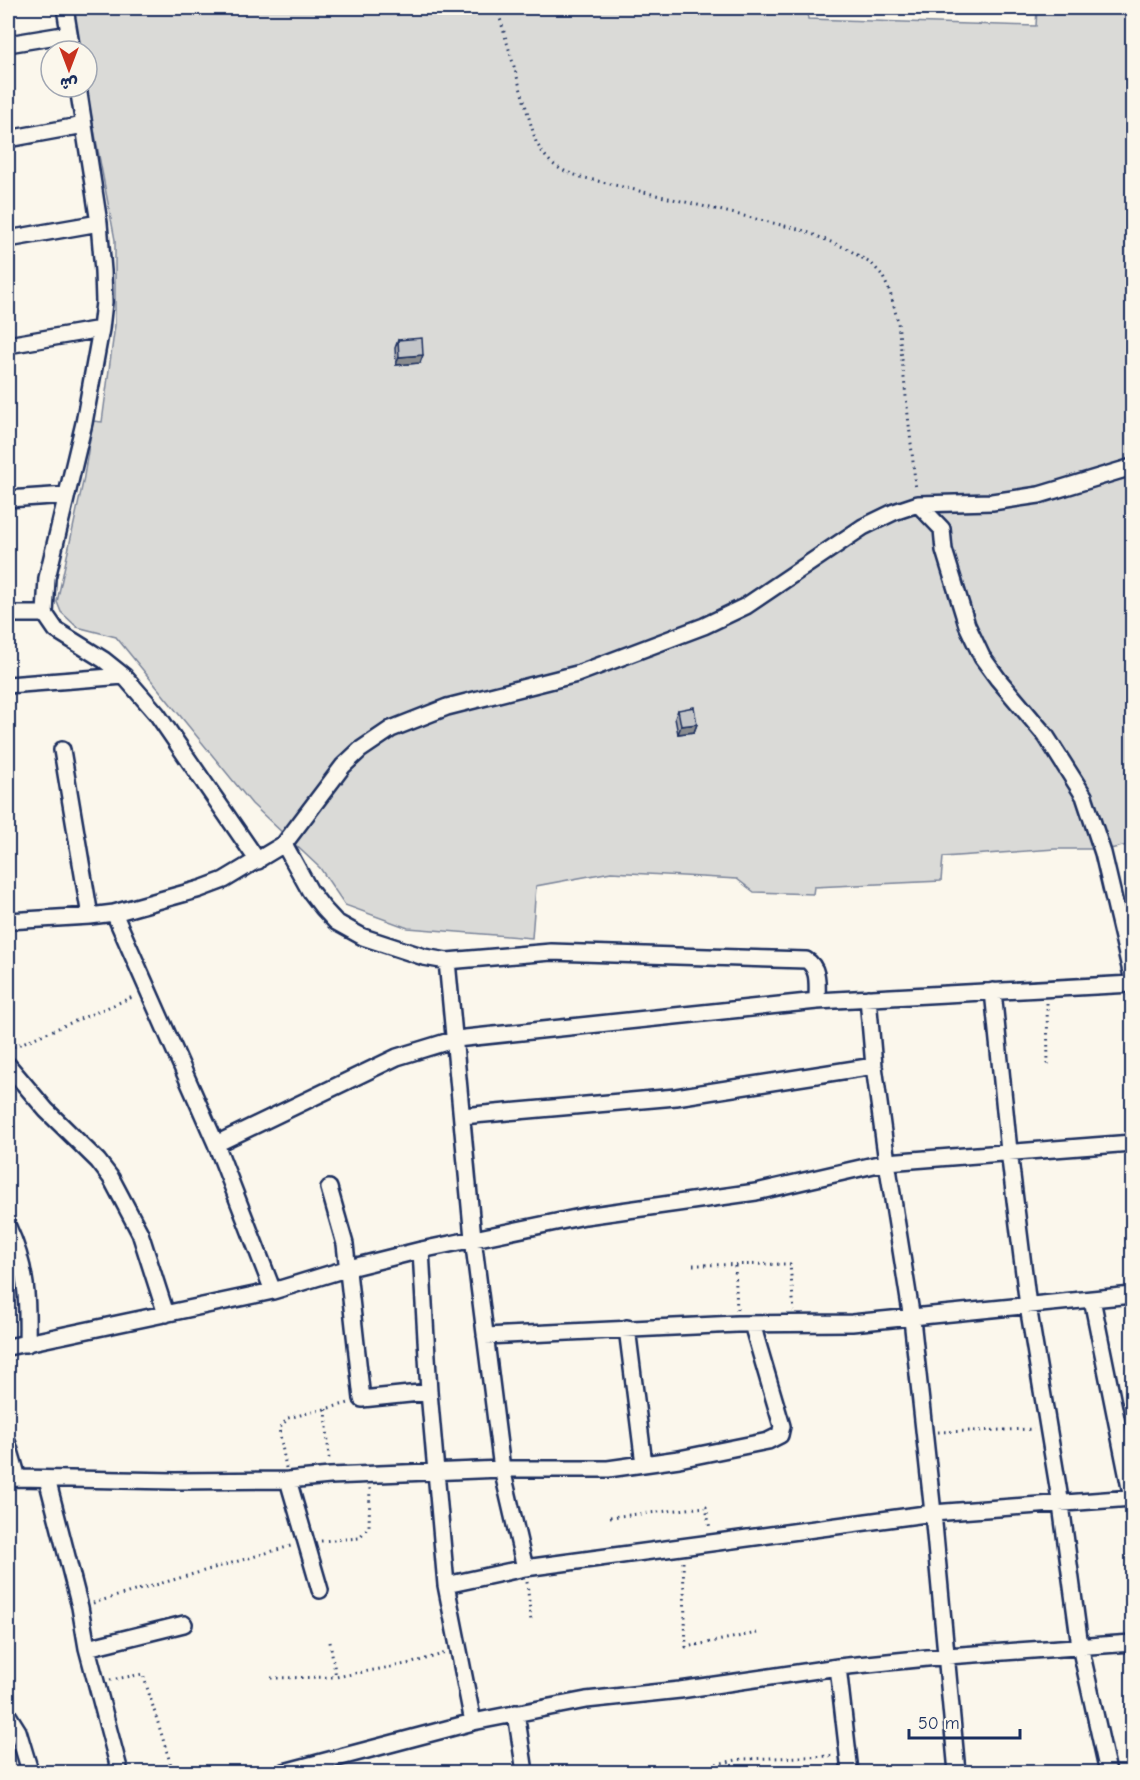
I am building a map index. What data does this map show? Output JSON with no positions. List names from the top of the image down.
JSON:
{
  "scale_bar": "50 m",
  "north": "bottom"
}
